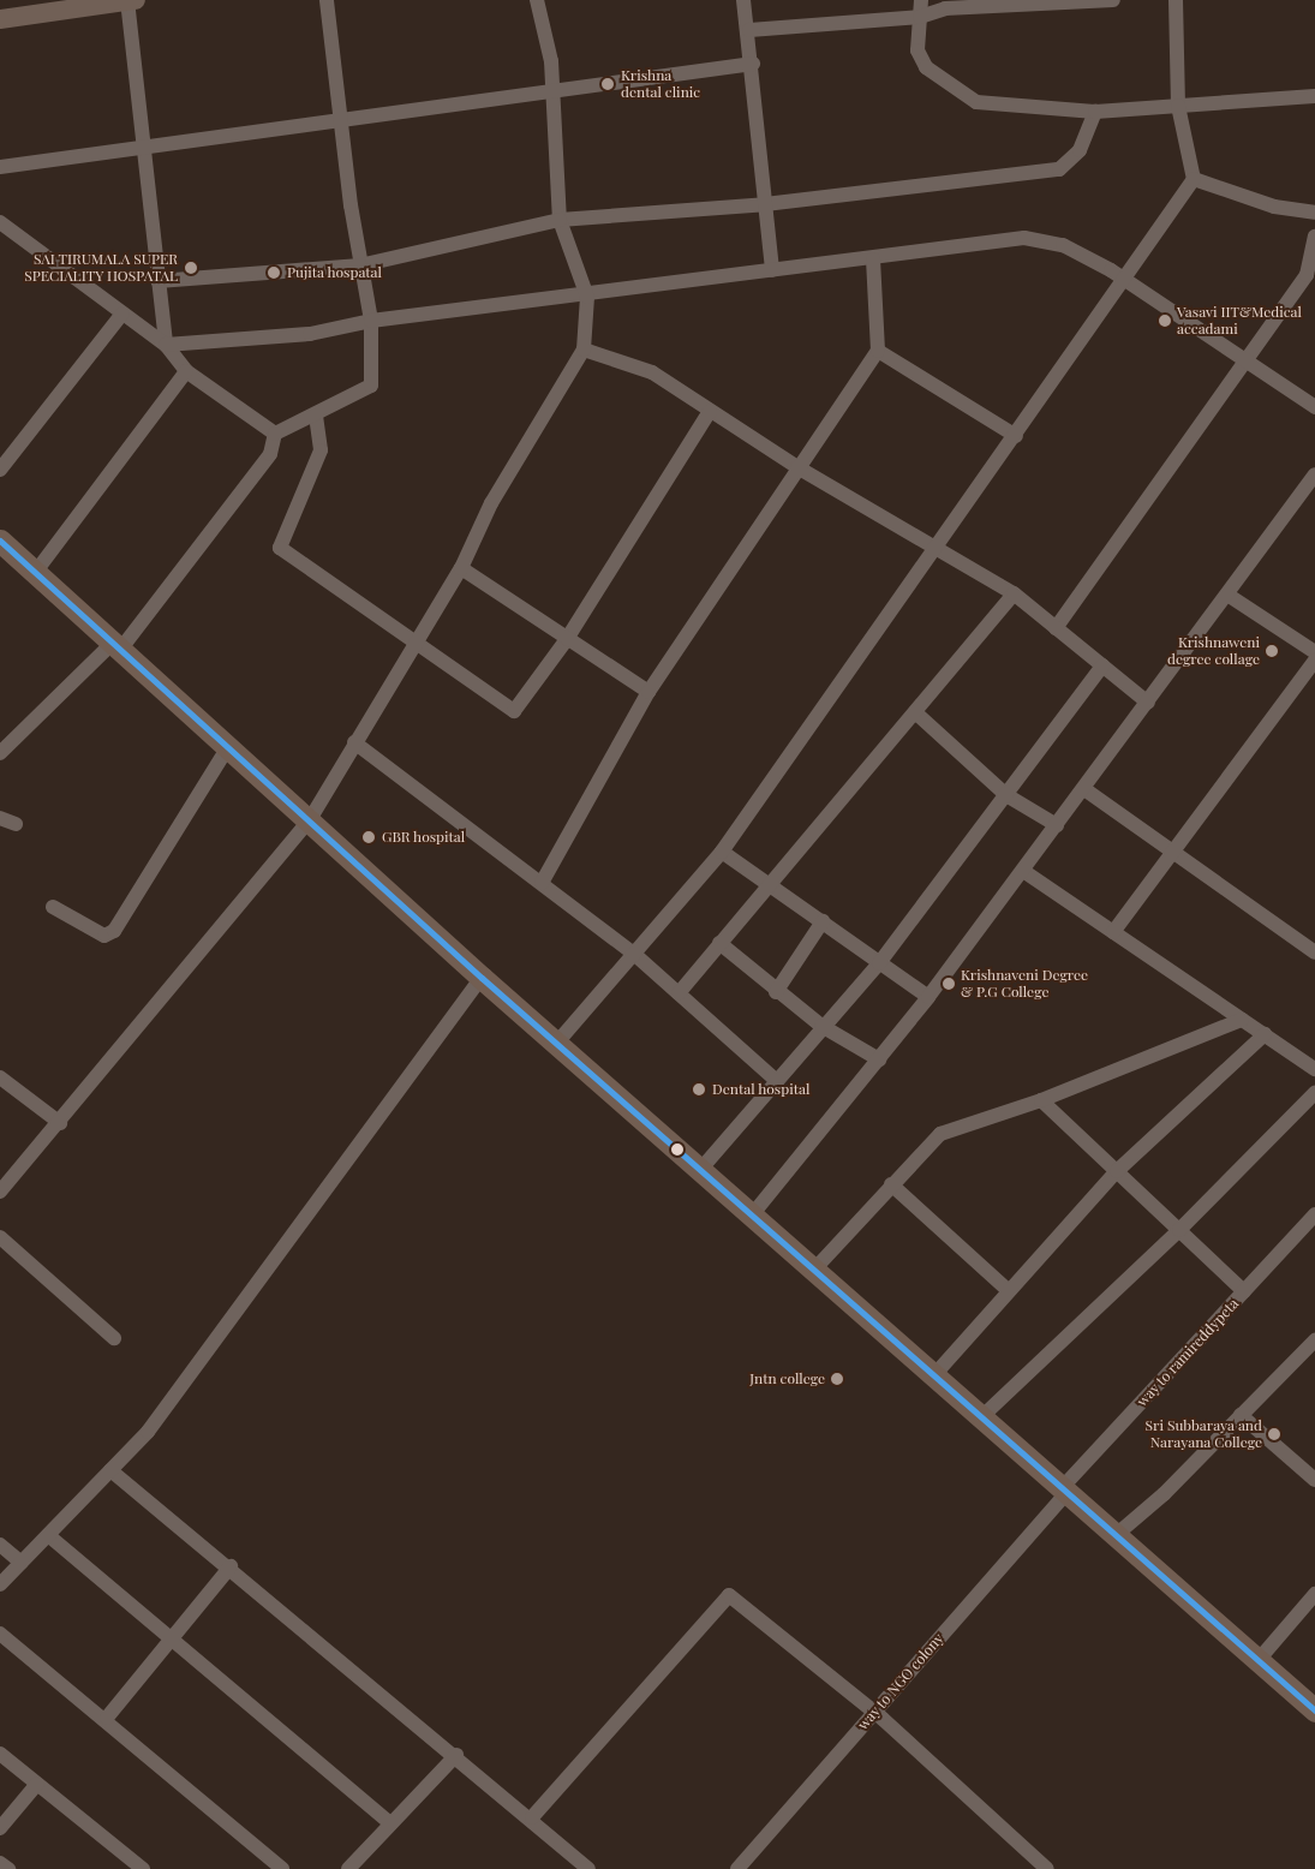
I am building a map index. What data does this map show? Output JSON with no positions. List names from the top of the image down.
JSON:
{
  "streets": {
    "street": ["way to ramireddypeta", "way to NGO colony"]
  },
  "crossings": [
    ["way to ramireddypeta", "way to NGO colony"]
  ],
  "places": [
    "Krishna dental clinic",
    "SAI TIRUMALA SUPER SPECIALITY HOSPATAL",
    "Pujita hospatal",
    "Vasavi IIT&Medical accadami",
    "Krishnaweni degree collage",
    "GBR hospital",
    "Krishnaveni Degree & P.G College",
    "Dental hospital",
    "Jntn college",
    "Sri Subbaraya and Narayana College"
  ]
}
